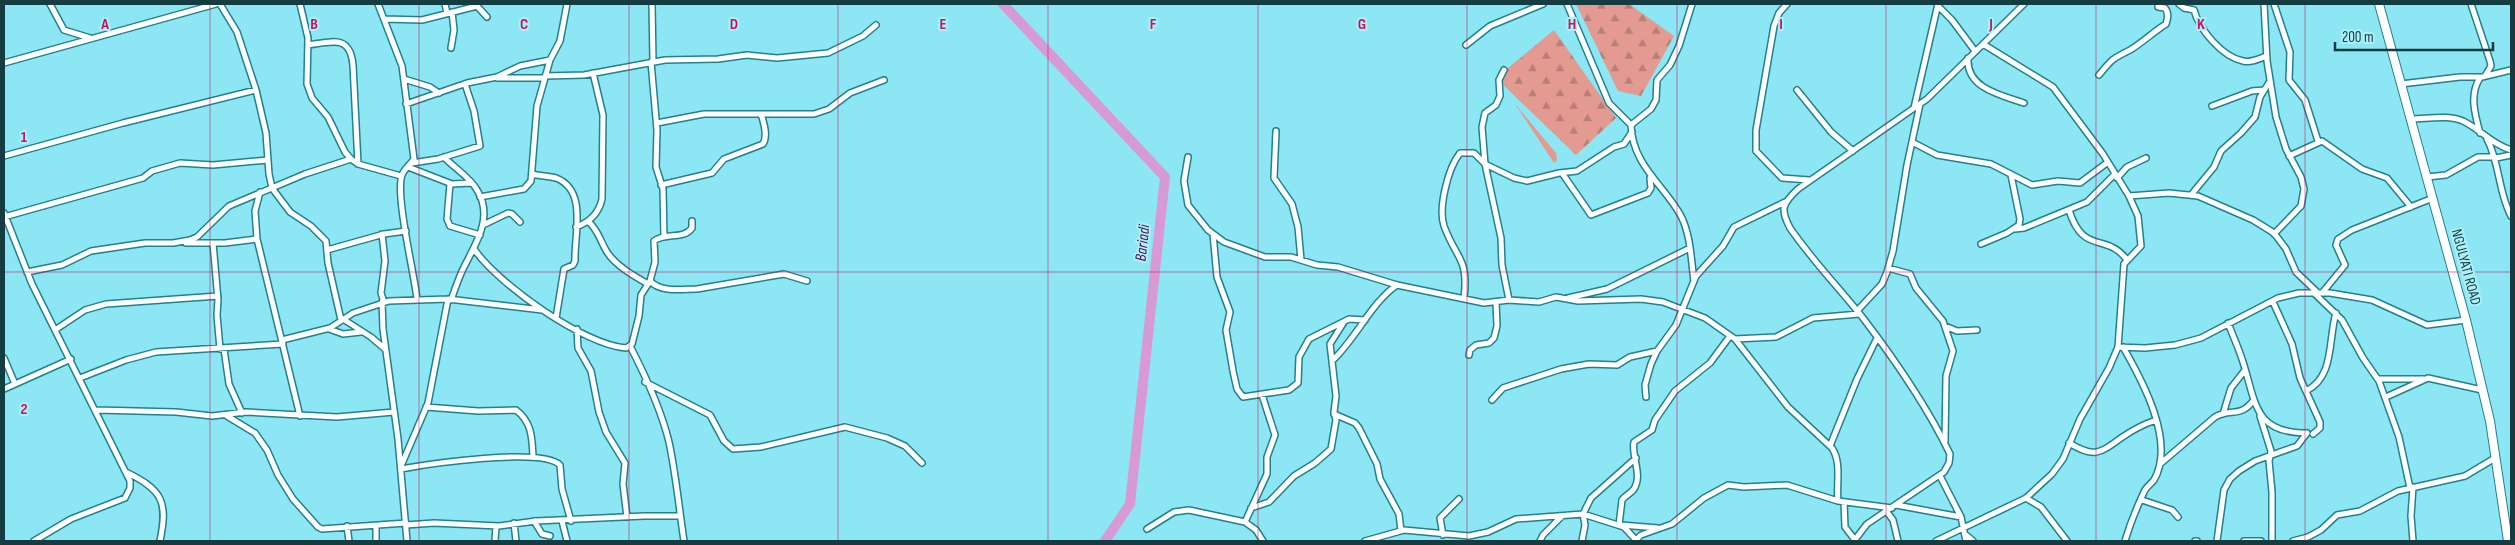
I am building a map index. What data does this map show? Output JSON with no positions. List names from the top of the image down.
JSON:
{
  "streets": {
    "main road": ["NGULYATI ROAD"]
  },
  "water": ["Bariadi"],
  "scale_bar": "200 m",
  "grid": {
    "columns": [
      "A",
      "B",
      "C",
      "D",
      "E",
      "F",
      "G",
      "H",
      "I",
      "J",
      "K"
    ],
    "rows": ["1", "2"]
  }
}
